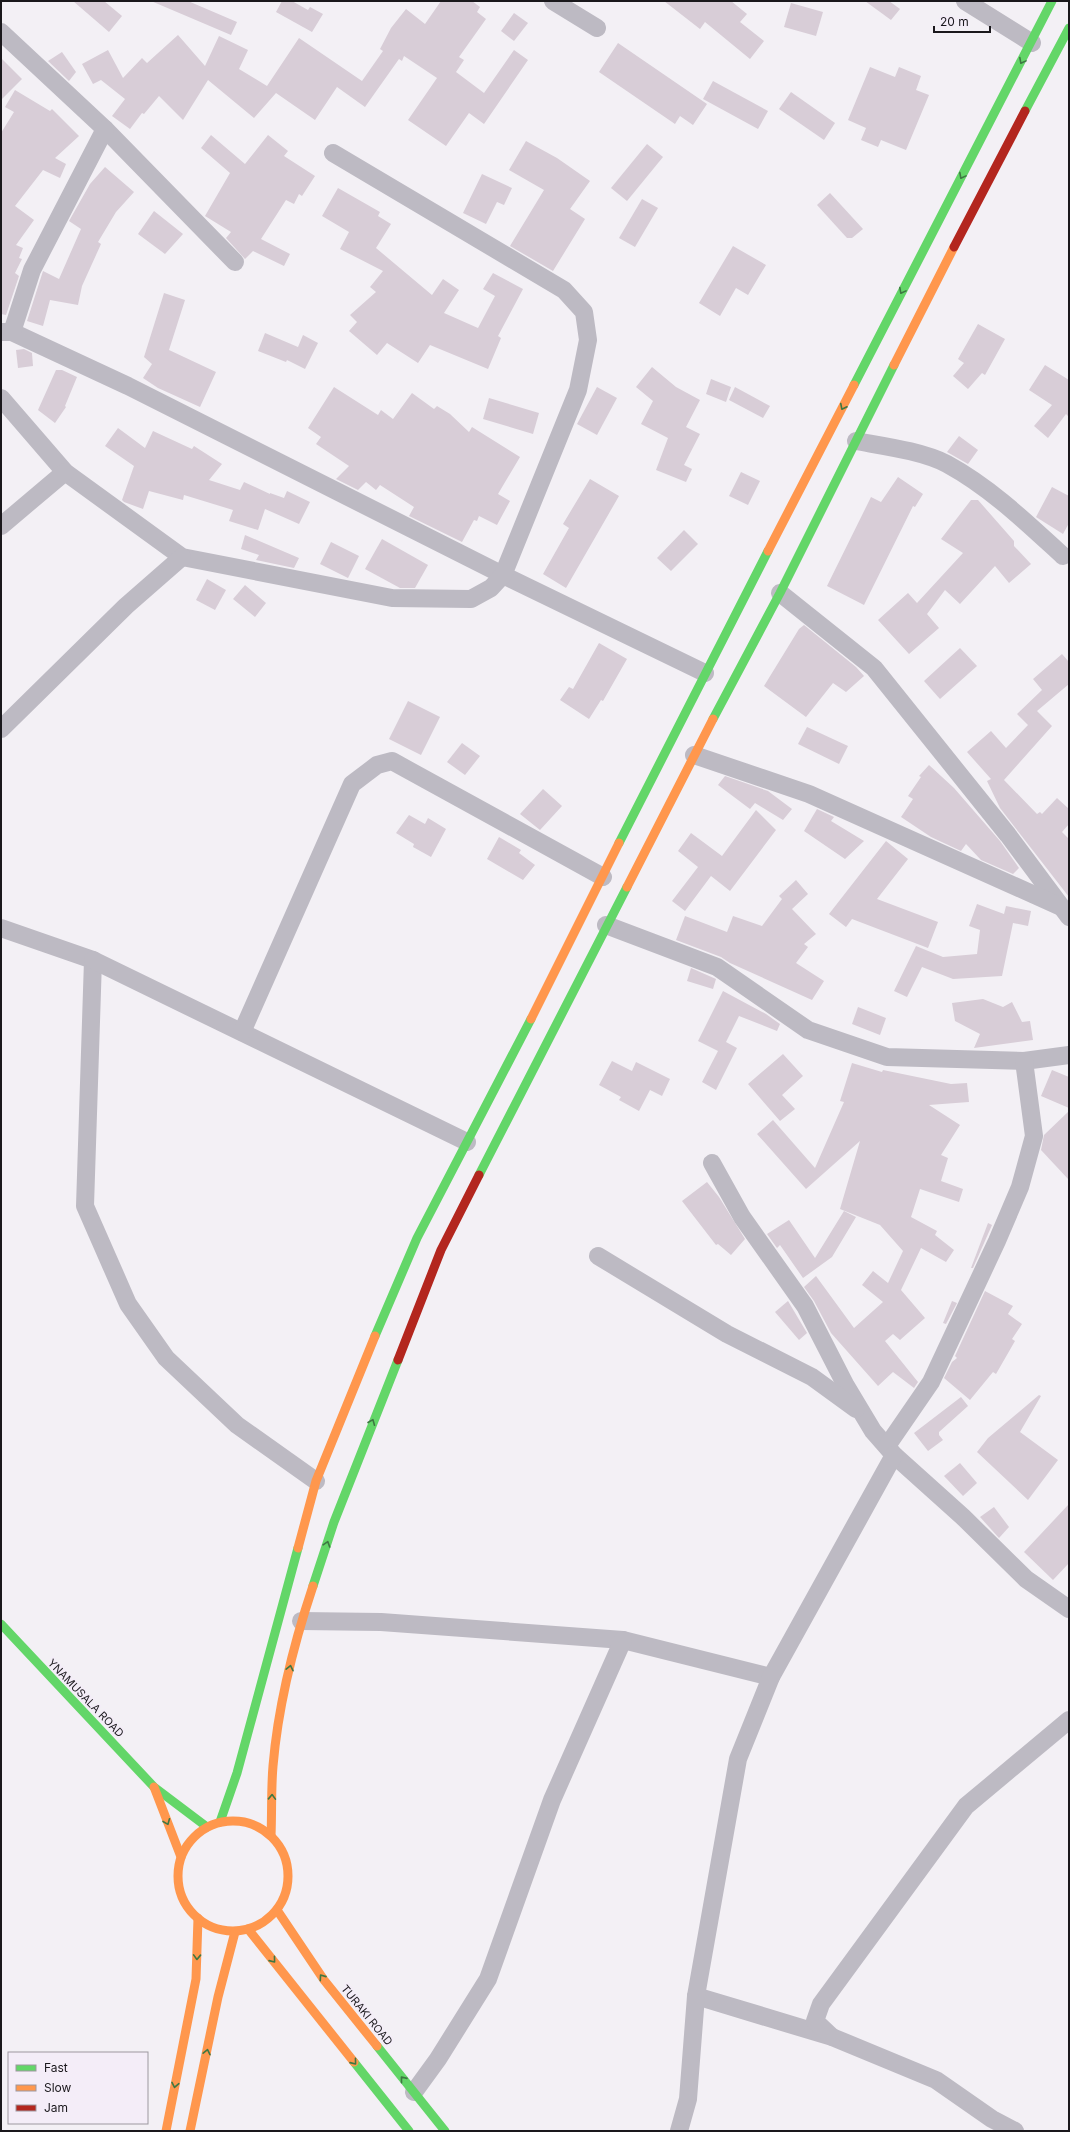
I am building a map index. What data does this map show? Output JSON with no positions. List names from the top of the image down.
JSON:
{
  "streets": {
    "street": ["YNAMUSALA ROAD", "TURAKI ROAD"]
  },
  "legend": ["Fast", "Slow", "Jam"],
  "scale_bar": "20 m"
}
